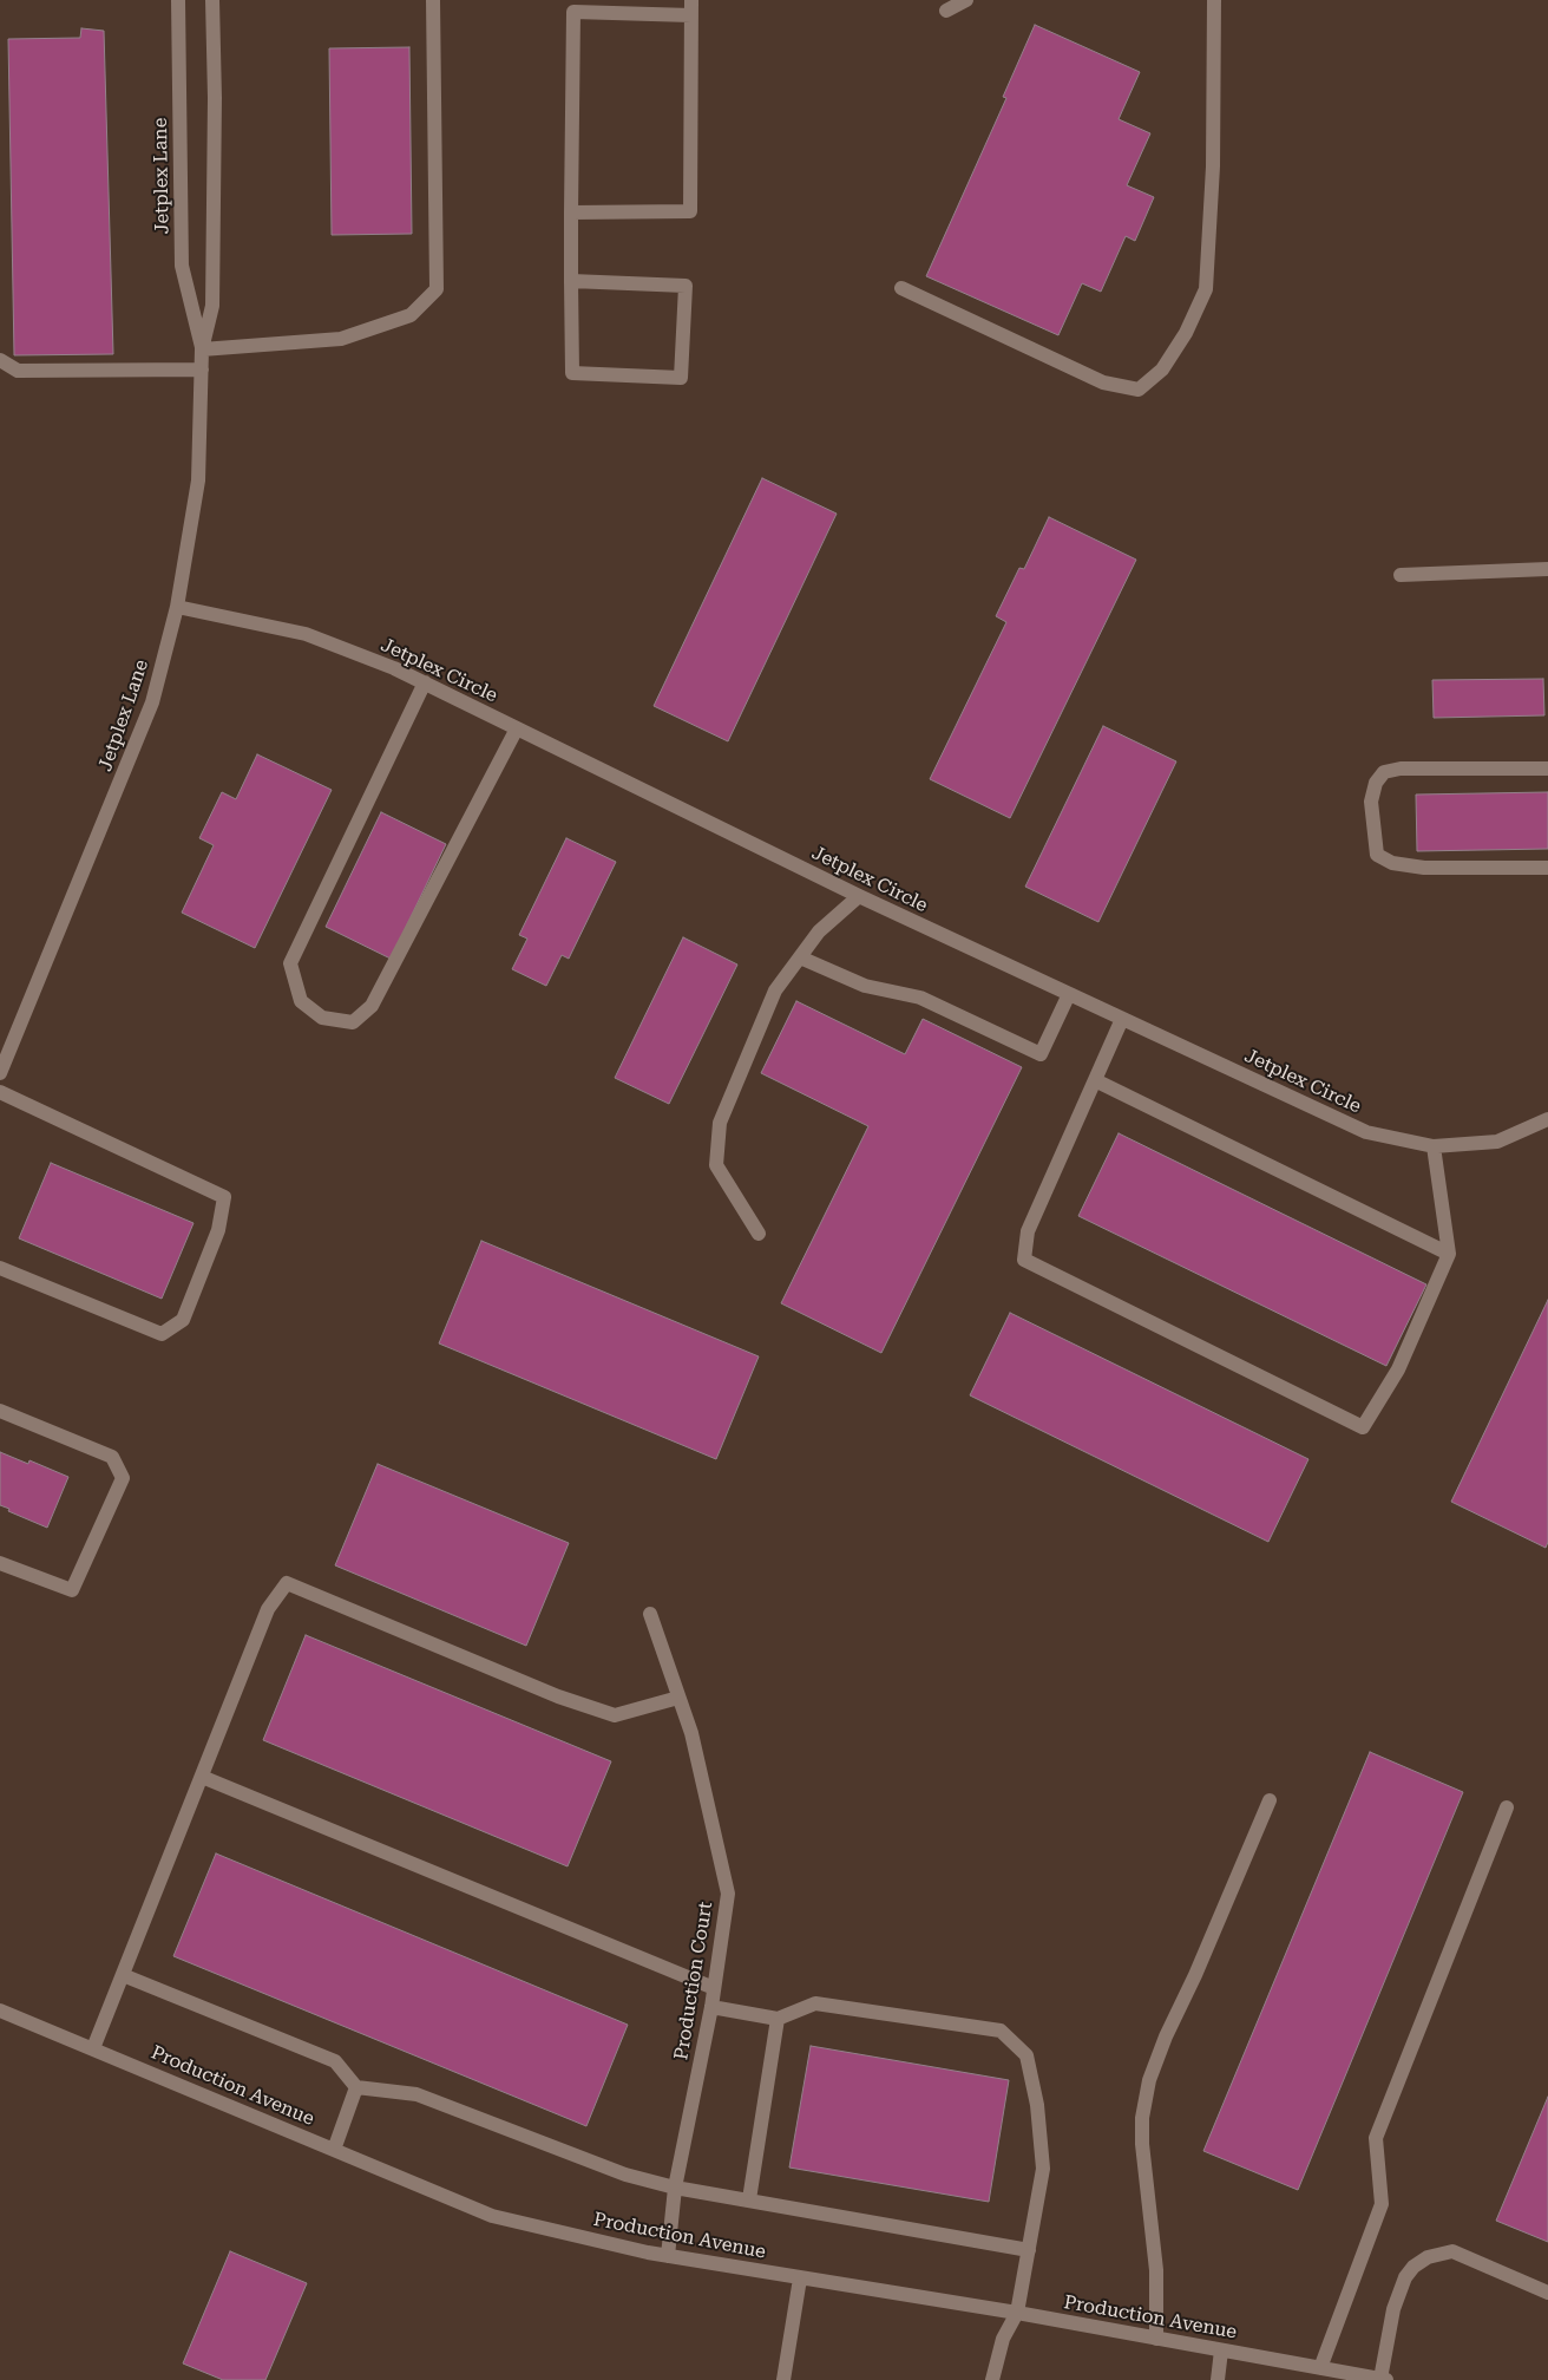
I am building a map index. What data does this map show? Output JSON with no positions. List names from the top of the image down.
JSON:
{
  "streets": {
    "street": [
      "Jetplex Lane",
      "Jetplex Circle",
      "Production Court",
      "Production Avenue"
    ]
  },
  "crossings": [
    ["Jetplex Lane", "Jetplex Circle"],
    ["Production Court", "Production Avenue"]
  ]
}
